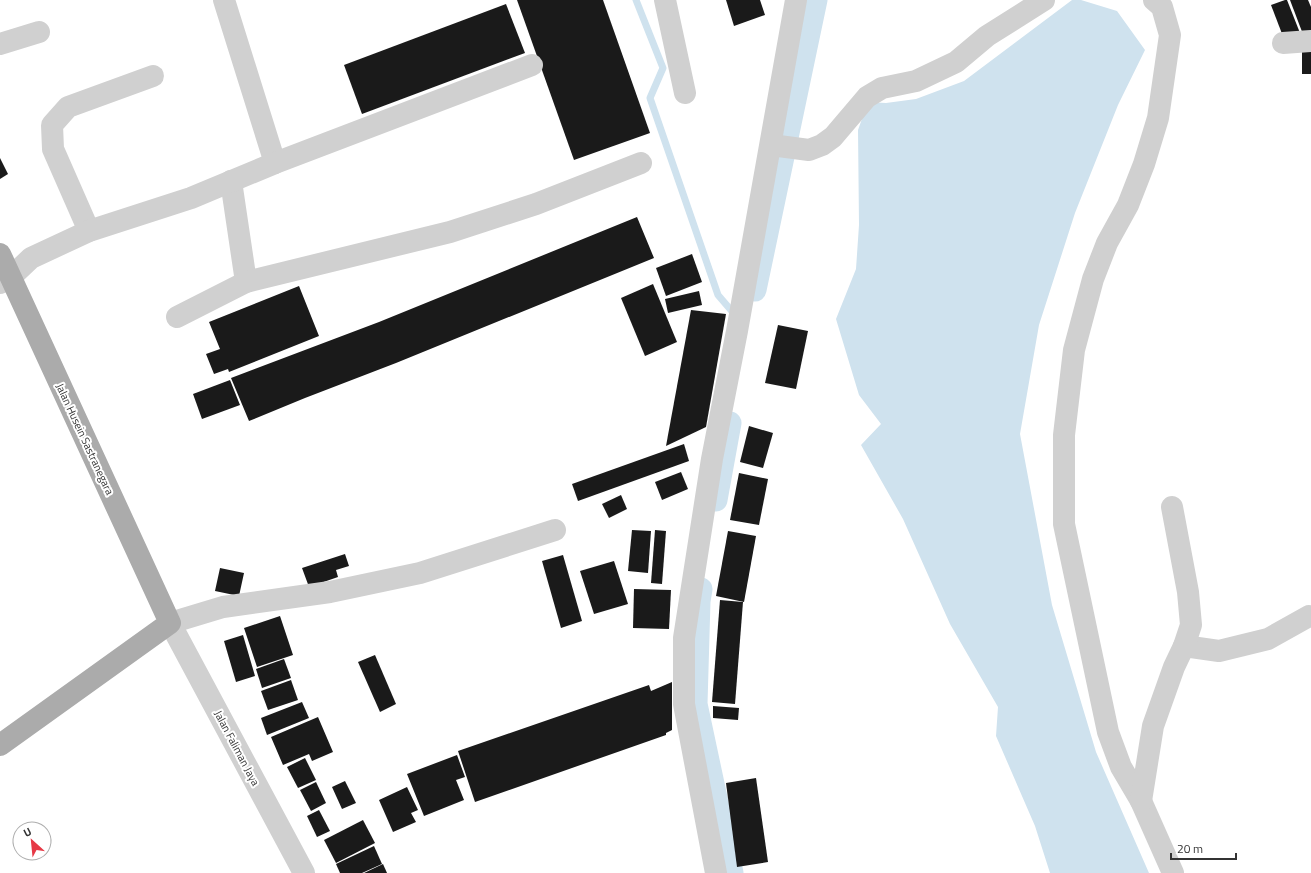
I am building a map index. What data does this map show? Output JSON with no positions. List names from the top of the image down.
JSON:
{
  "streets": {
    "main road": ["Jalan Husein Sastranegara"],
    "street": ["Jalan Faliman Jaya"]
  },
  "crossings": [
    ["Jalan Husein Sastranegara", "Jalan Faliman Jaya"]
  ],
  "scale_bar": "20 m",
  "north": "top left"
}
